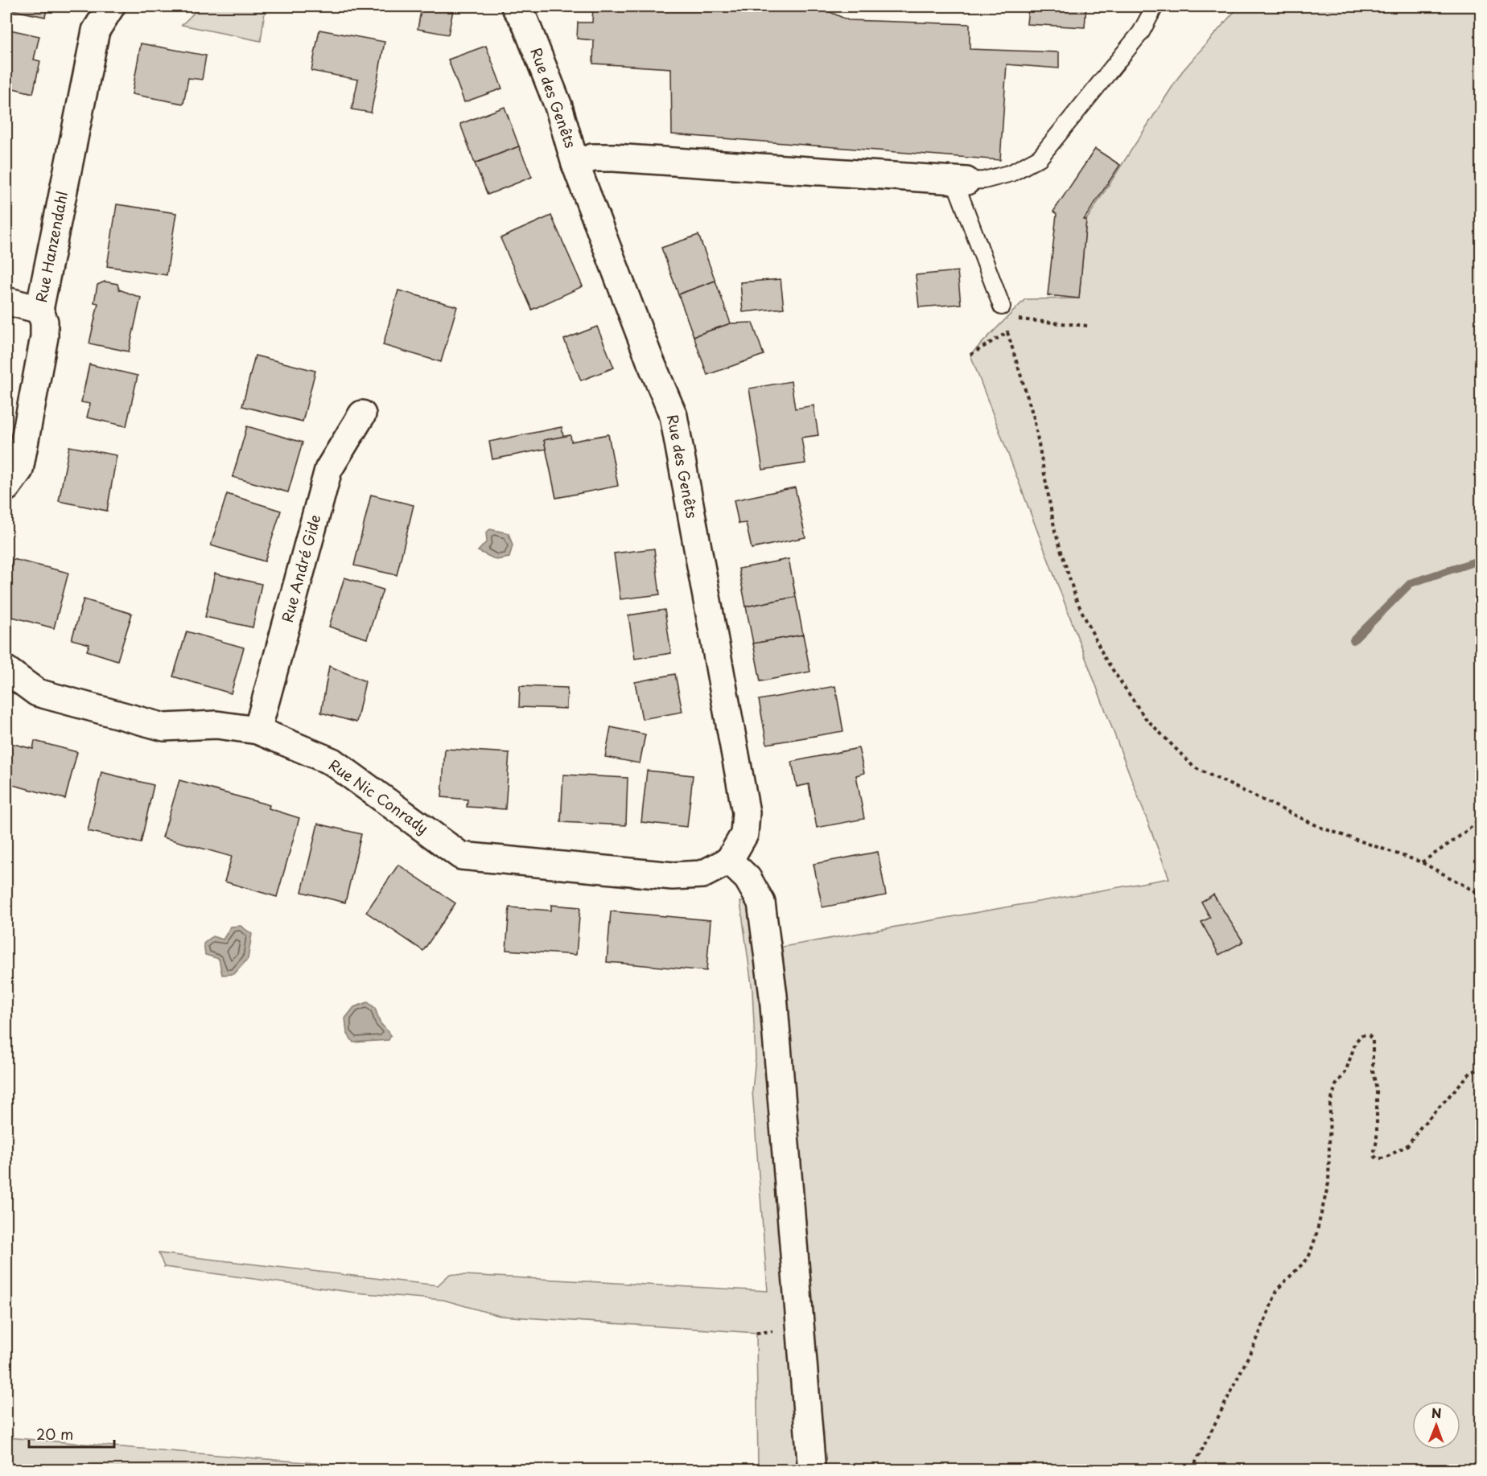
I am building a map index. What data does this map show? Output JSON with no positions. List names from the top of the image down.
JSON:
{
  "streets": {
    "street": [
      "Rue des Genêts",
      "Rue Hanzendahl",
      "Rue André Gide",
      "Rue Nic Conrady"
    ]
  },
  "crossings": [
    ["Rue des Genêts", "Rue Nic Conrady"],
    ["Rue André Gide", "Rue Nic Conrady"]
  ],
  "scale_bar": "20 m",
  "north": "top"
}
